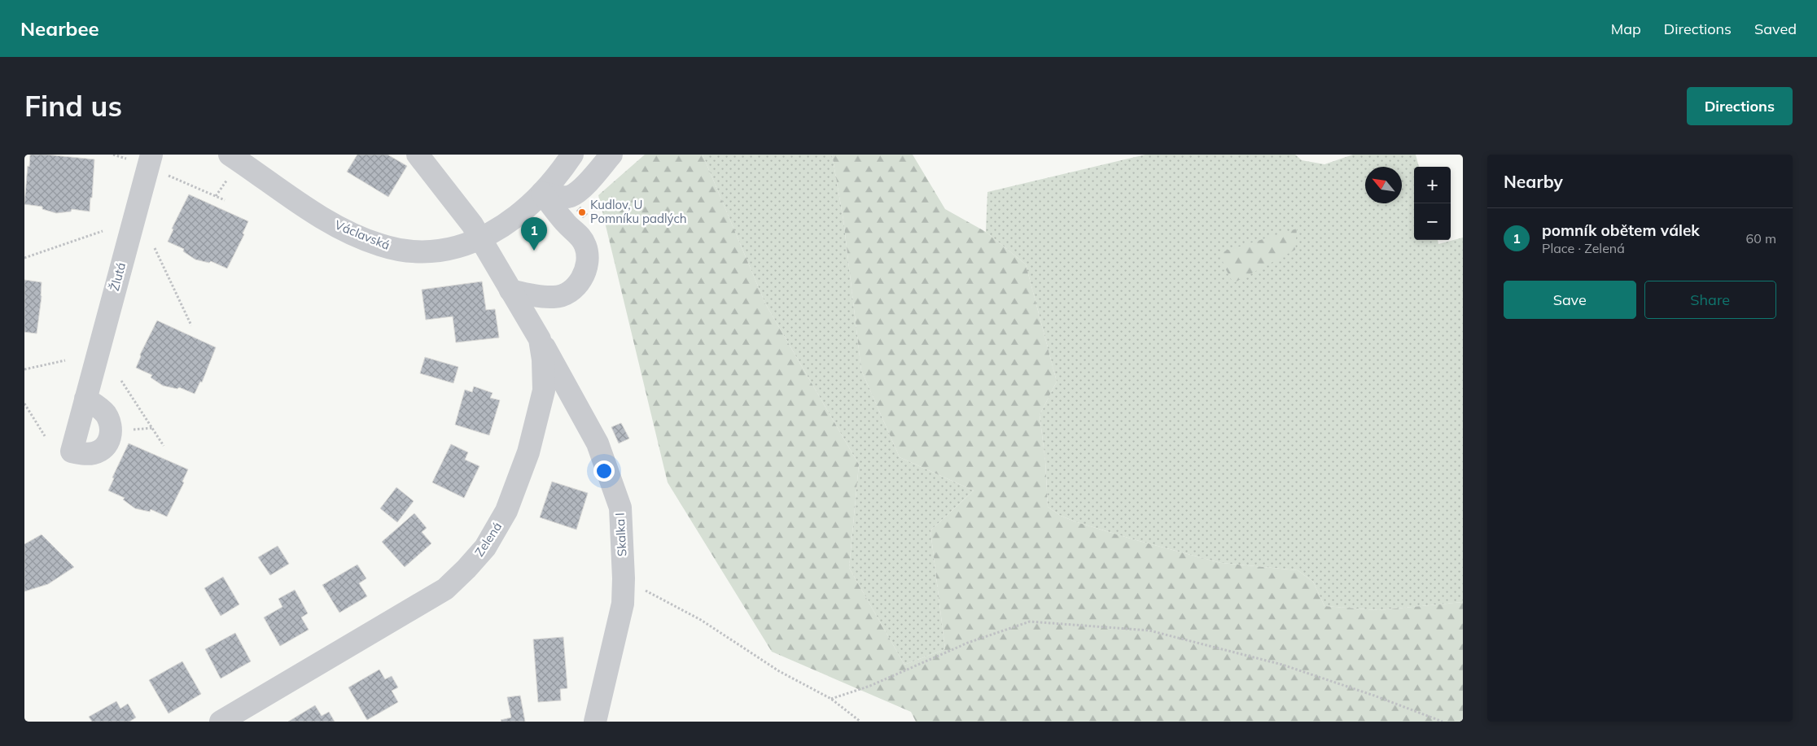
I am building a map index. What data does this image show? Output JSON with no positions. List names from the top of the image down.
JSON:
{
  "streets": {
    "street": [
      "Václavská",
      "Žlutá",
      "Skalka I",
      "Zelená"
    ]
  },
  "crossings": [
    ["Václavská", "Zelená"],
    ["Skalka I", "Zelená"]
  ],
  "places": ["Kudlov, U Pomníku padlých"],
  "north": "top left",
  "page": {
    "header": "Nearbee",
    "nav": ["Map", "Directions", "Saved"],
    "buttons": [
      "Directions",
      ["Save", "Share"]
    ],
    "title": "Find us",
    "heading": "Nearby",
    "map_buttons": ["+", "−"],
    "list": [
      {
        "mark": "1",
        "name": "pomník obětem válek",
        "note": "Place · Zelená",
        "value": "60 m"
      }
    ],
    "pins": "1"
  }
}
